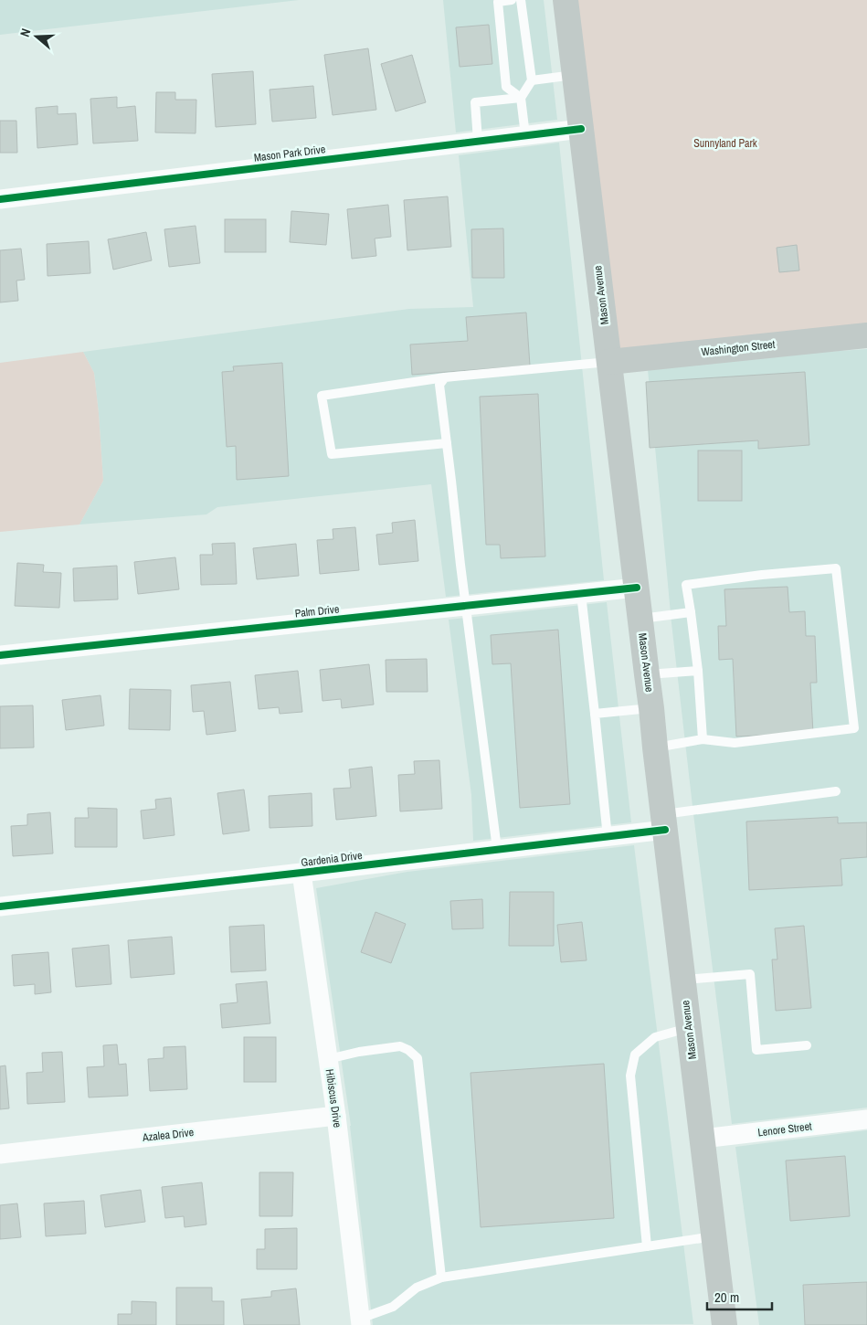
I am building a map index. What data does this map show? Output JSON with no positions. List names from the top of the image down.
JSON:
{
  "streets": {
    "main road": ["Mason Avenue", "Washington Street"],
    "street": [
      "Mason Park Drive",
      "Palm Drive",
      "Gardenia Drive",
      "Hibiscus Drive",
      "Lenore Street",
      "Azalea Drive"
    ]
  },
  "crossings": [
    ["Mason Park Drive", "Mason Avenue"],
    ["Mason Avenue", "Washington Street"],
    ["Mason Avenue", "Palm Drive"],
    ["Mason Avenue", "Gardenia Drive"],
    ["Mason Avenue", "Lenore Street"],
    ["Gardenia Drive", "Hibiscus Drive"],
    ["Hibiscus Drive", "Azalea Drive"]
  ],
  "parks": ["Sunnyland Park"],
  "scale_bar": "20 m",
  "north": "left"
}
